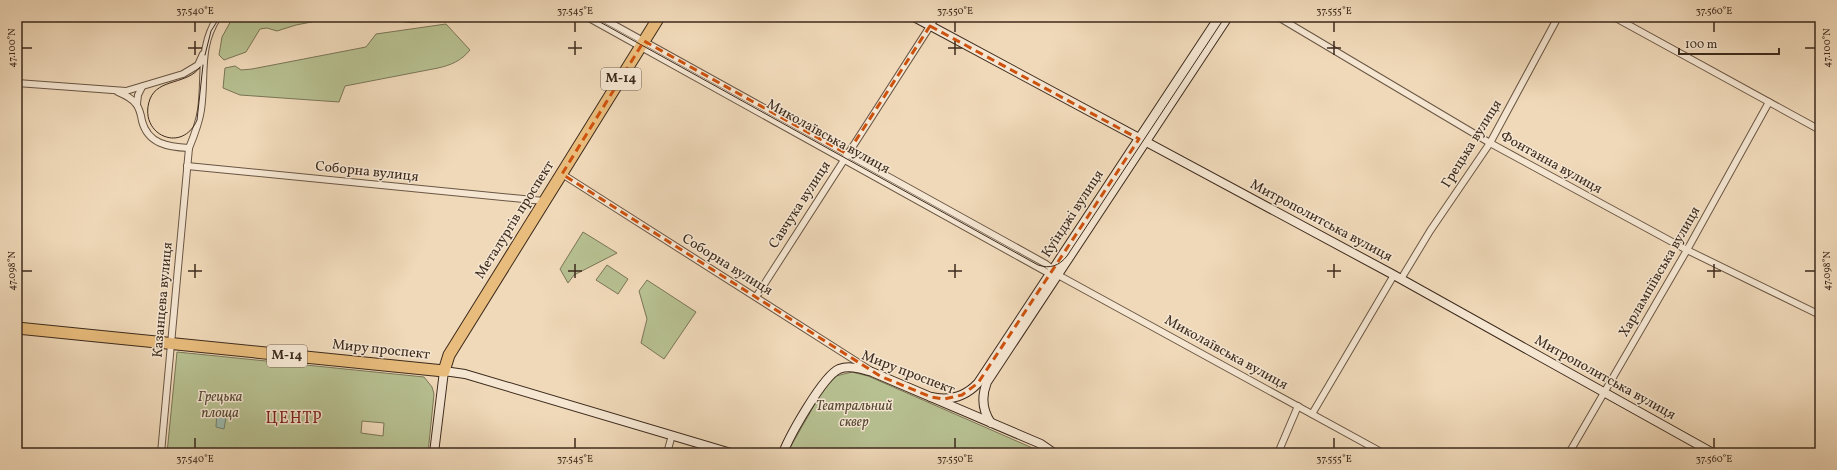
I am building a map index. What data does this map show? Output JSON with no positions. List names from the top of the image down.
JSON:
{
  "streets": {
    "highway": ["М-14", "Металургів проспект", "Миру проспект"],
    "main road": ["Куїнджі вулиця", "Митрополитська вулиця"],
    "street": [
      "Миколаївська вулиця",
      "Грецька вулиця",
      "Фонтанна вулиця",
      "Соборна вулиця",
      "Савчука вулиця",
      "Харлампіївська вулиця",
      "Казанцева вулиця"
    ]
  },
  "crossings": [
    ["Миколаївська вулиця", "Грецька вулиця"],
    ["Миколаївська вулиця", "Савчука вулиця"],
    ["Миколаївська вулиця", "Куїнджі вулиця"],
    ["Миколаївська вулиця", "Металургів проспект"],
    ["Грецька вулиця", "Фонтанна вулиця"],
    ["Грецька вулиця", "Митрополитська вулиця"],
    ["Фонтанна вулиця", "Харлампіївська вулиця"],
    ["Соборна вулиця", "Савчука вулиця"],
    ["Соборна вулиця", "Металургів проспект"],
    ["Соборна вулиця", "Казанцева вулиця"],
    ["Соборна вулиця", "Миру проспект"],
    ["Савчука вулиця", "Митрополитська вулиця"],
    ["Куїнджі вулиця", "Митрополитська вулиця"],
    ["Куїнджі вулиця", "Миру проспект"],
    ["Металургів проспект", "Миру проспект"],
    ["Митрополитська вулиця", "Харлампіївська вулиця"],
    ["Казанцева вулиця", "Миру проспект"]
  ],
  "districts": ["ЦЕНТР"],
  "parks": ["Грецька площа", "Театральний сквер"],
  "scale_bar": "100 m",
  "coordinates": [
    "37.540°E",
    "37.545°E",
    "37.550°E",
    "37.555°E",
    "37.560°E",
    "47.100°N",
    "47.098°N"
  ]
}
